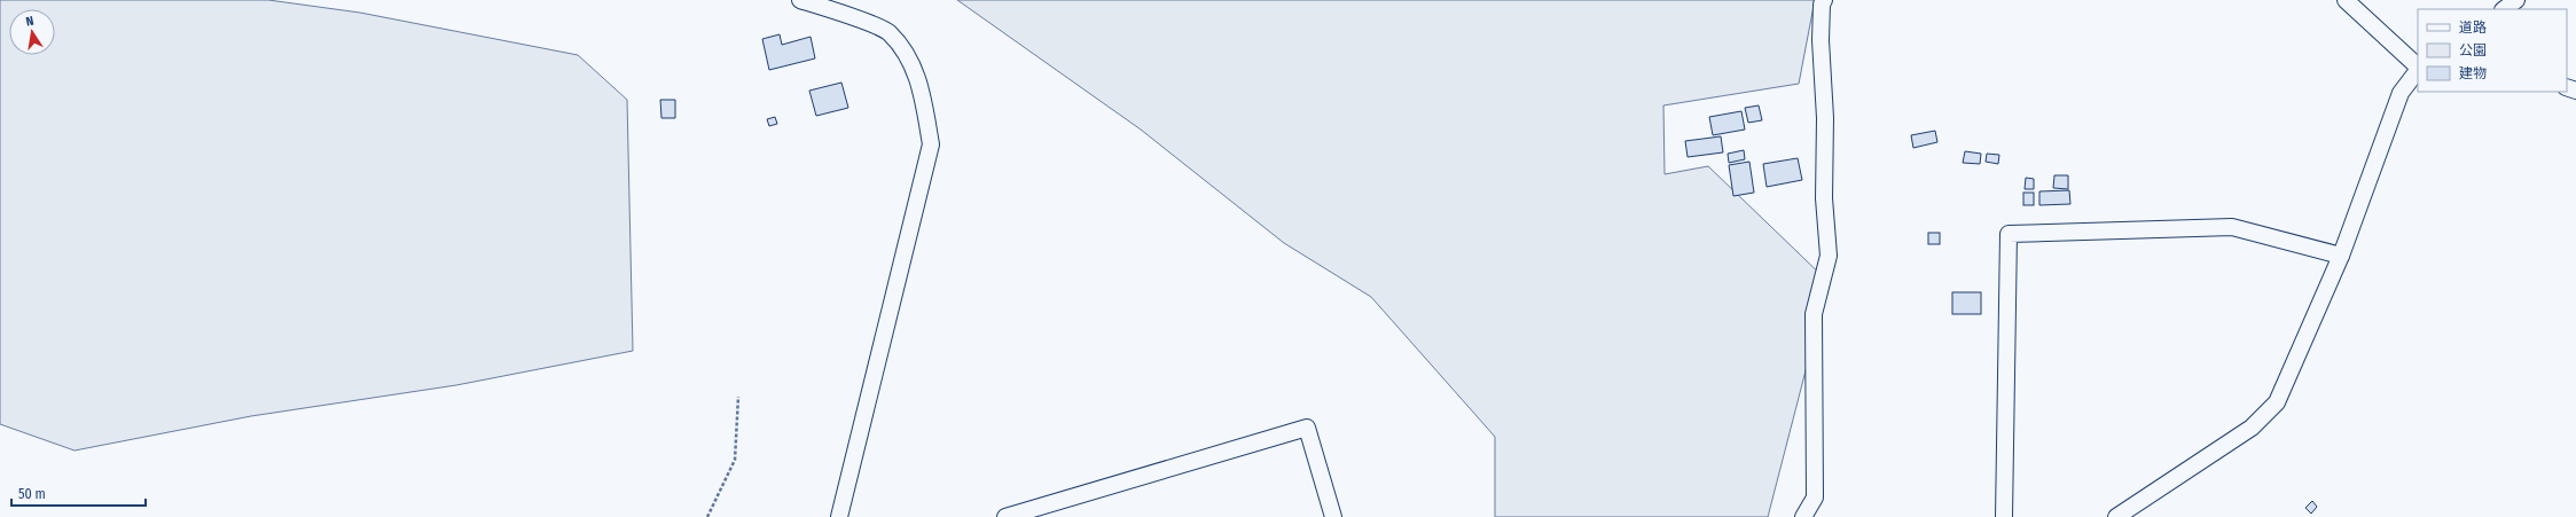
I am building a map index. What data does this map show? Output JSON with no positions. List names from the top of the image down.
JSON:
{
  "legend": ["道路", "公園", "建物"],
  "scale_bar": "50 m",
  "north": "top"
}
